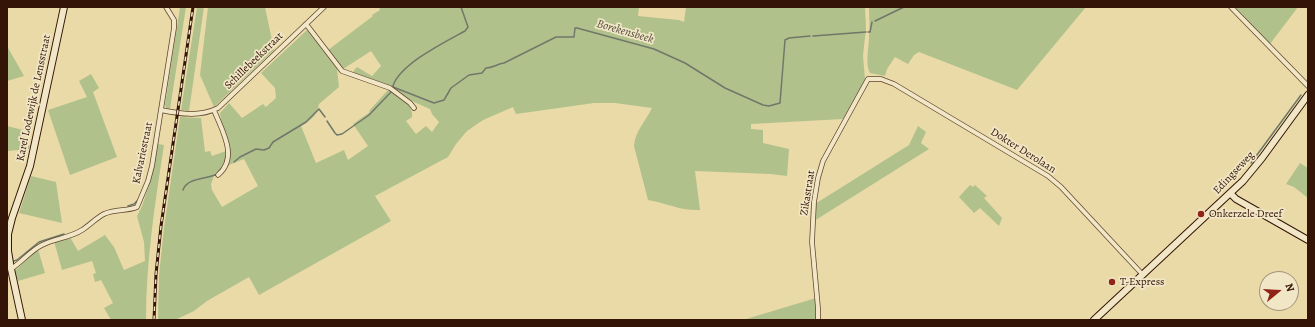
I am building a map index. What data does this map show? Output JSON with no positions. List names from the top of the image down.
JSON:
{
  "streets": {
    "street": [
      "Schillebeekstraat",
      "Karel Lodewijk de Lensstraat",
      "Dokter Derolaan",
      "Kalvariestraat",
      "Edingseweg",
      "Zikastraat"
    ]
  },
  "crossings": [
    ["Schillebeekstraat", "Kalvariestraat"],
    ["Karel Lodewijk de Lensstraat", "Kalvariestraat"],
    ["Dokter Derolaan", "Edingseweg"],
    ["Dokter Derolaan", "Zikastraat"]
  ],
  "water": ["Borekensbeek"],
  "places": ["Onkerzele Dreef", "T-Express"],
  "north": "right"
}
